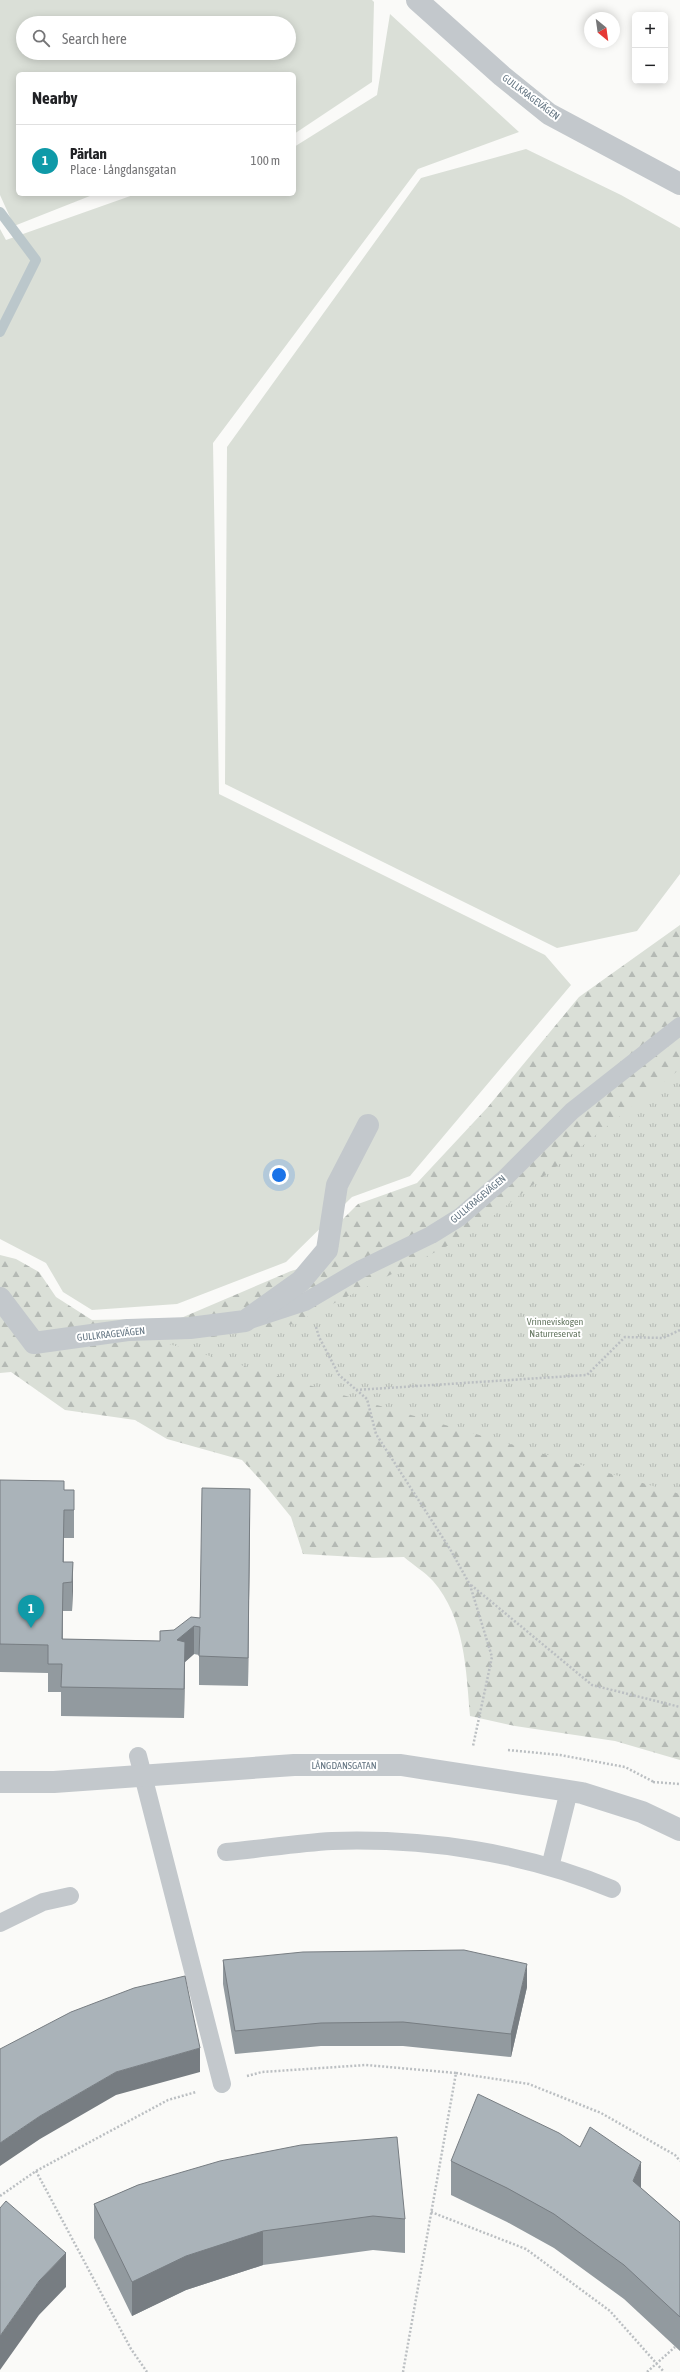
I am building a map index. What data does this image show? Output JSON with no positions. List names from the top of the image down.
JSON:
{
  "streets": {
    "street": ["GULLKRAGEVÄGEN", "LÅNGDANSGATAN"]
  },
  "parks": ["Vrinneviskogen Naturreservat"],
  "north": "bottom right",
  "page": {
    "map_buttons": ["+", "−"],
    "search": "Search here",
    "heading": "Nearby",
    "list": [
      {
        "mark": "1",
        "name": "Pärlan",
        "note": "Place · Långdansgatan",
        "value": "100 m"
      }
    ],
    "pins": "1"
  }
}
